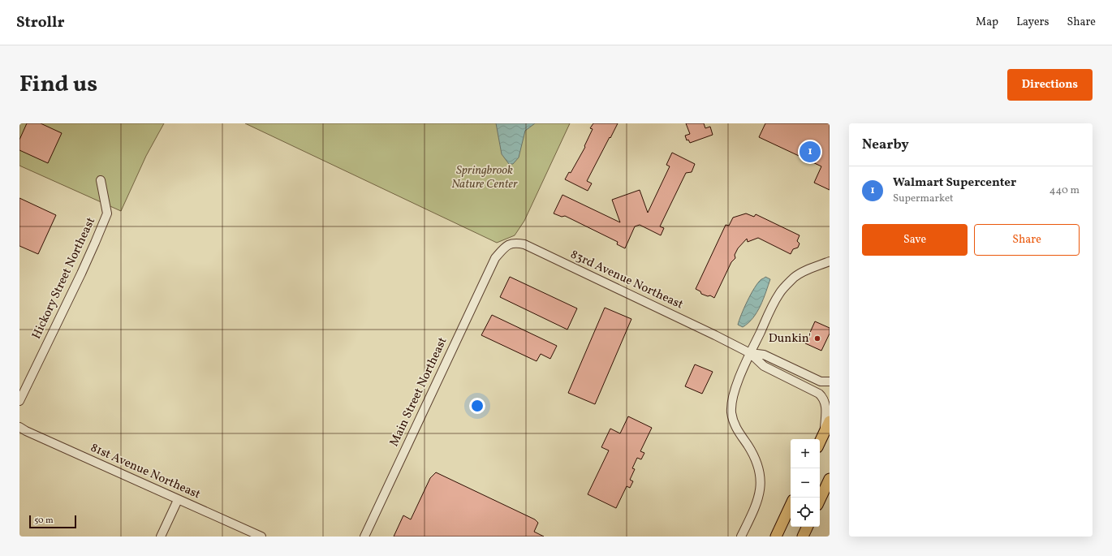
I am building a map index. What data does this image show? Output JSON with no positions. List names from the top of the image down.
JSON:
{
  "streets": {
    "street": [
      "Hickory Street Northeast",
      "83rd Avenue Northeast",
      "Main Street Northeast",
      "81st Avenue Northeast"
    ]
  },
  "crossings": [
    ["83rd Avenue Northeast", "Main Street Northeast"]
  ],
  "parks": ["Springbrook Nature Center"],
  "places": ["Dunkin'"],
  "scale_bar": "50 m",
  "page": {
    "header": "Strollr",
    "nav": ["Map", "Layers", "Share"],
    "title": "Find us",
    "buttons": [
      "Directions",
      ["Save", "Share"]
    ],
    "heading": "Nearby",
    "pins": "1",
    "list": [
      {
        "mark": "1",
        "name": "Walmart Supercenter",
        "note": "Supermarket",
        "value": "440 m"
      }
    ],
    "map_buttons": ["+", "−"],
    "scale": "50 m"
  }
}
